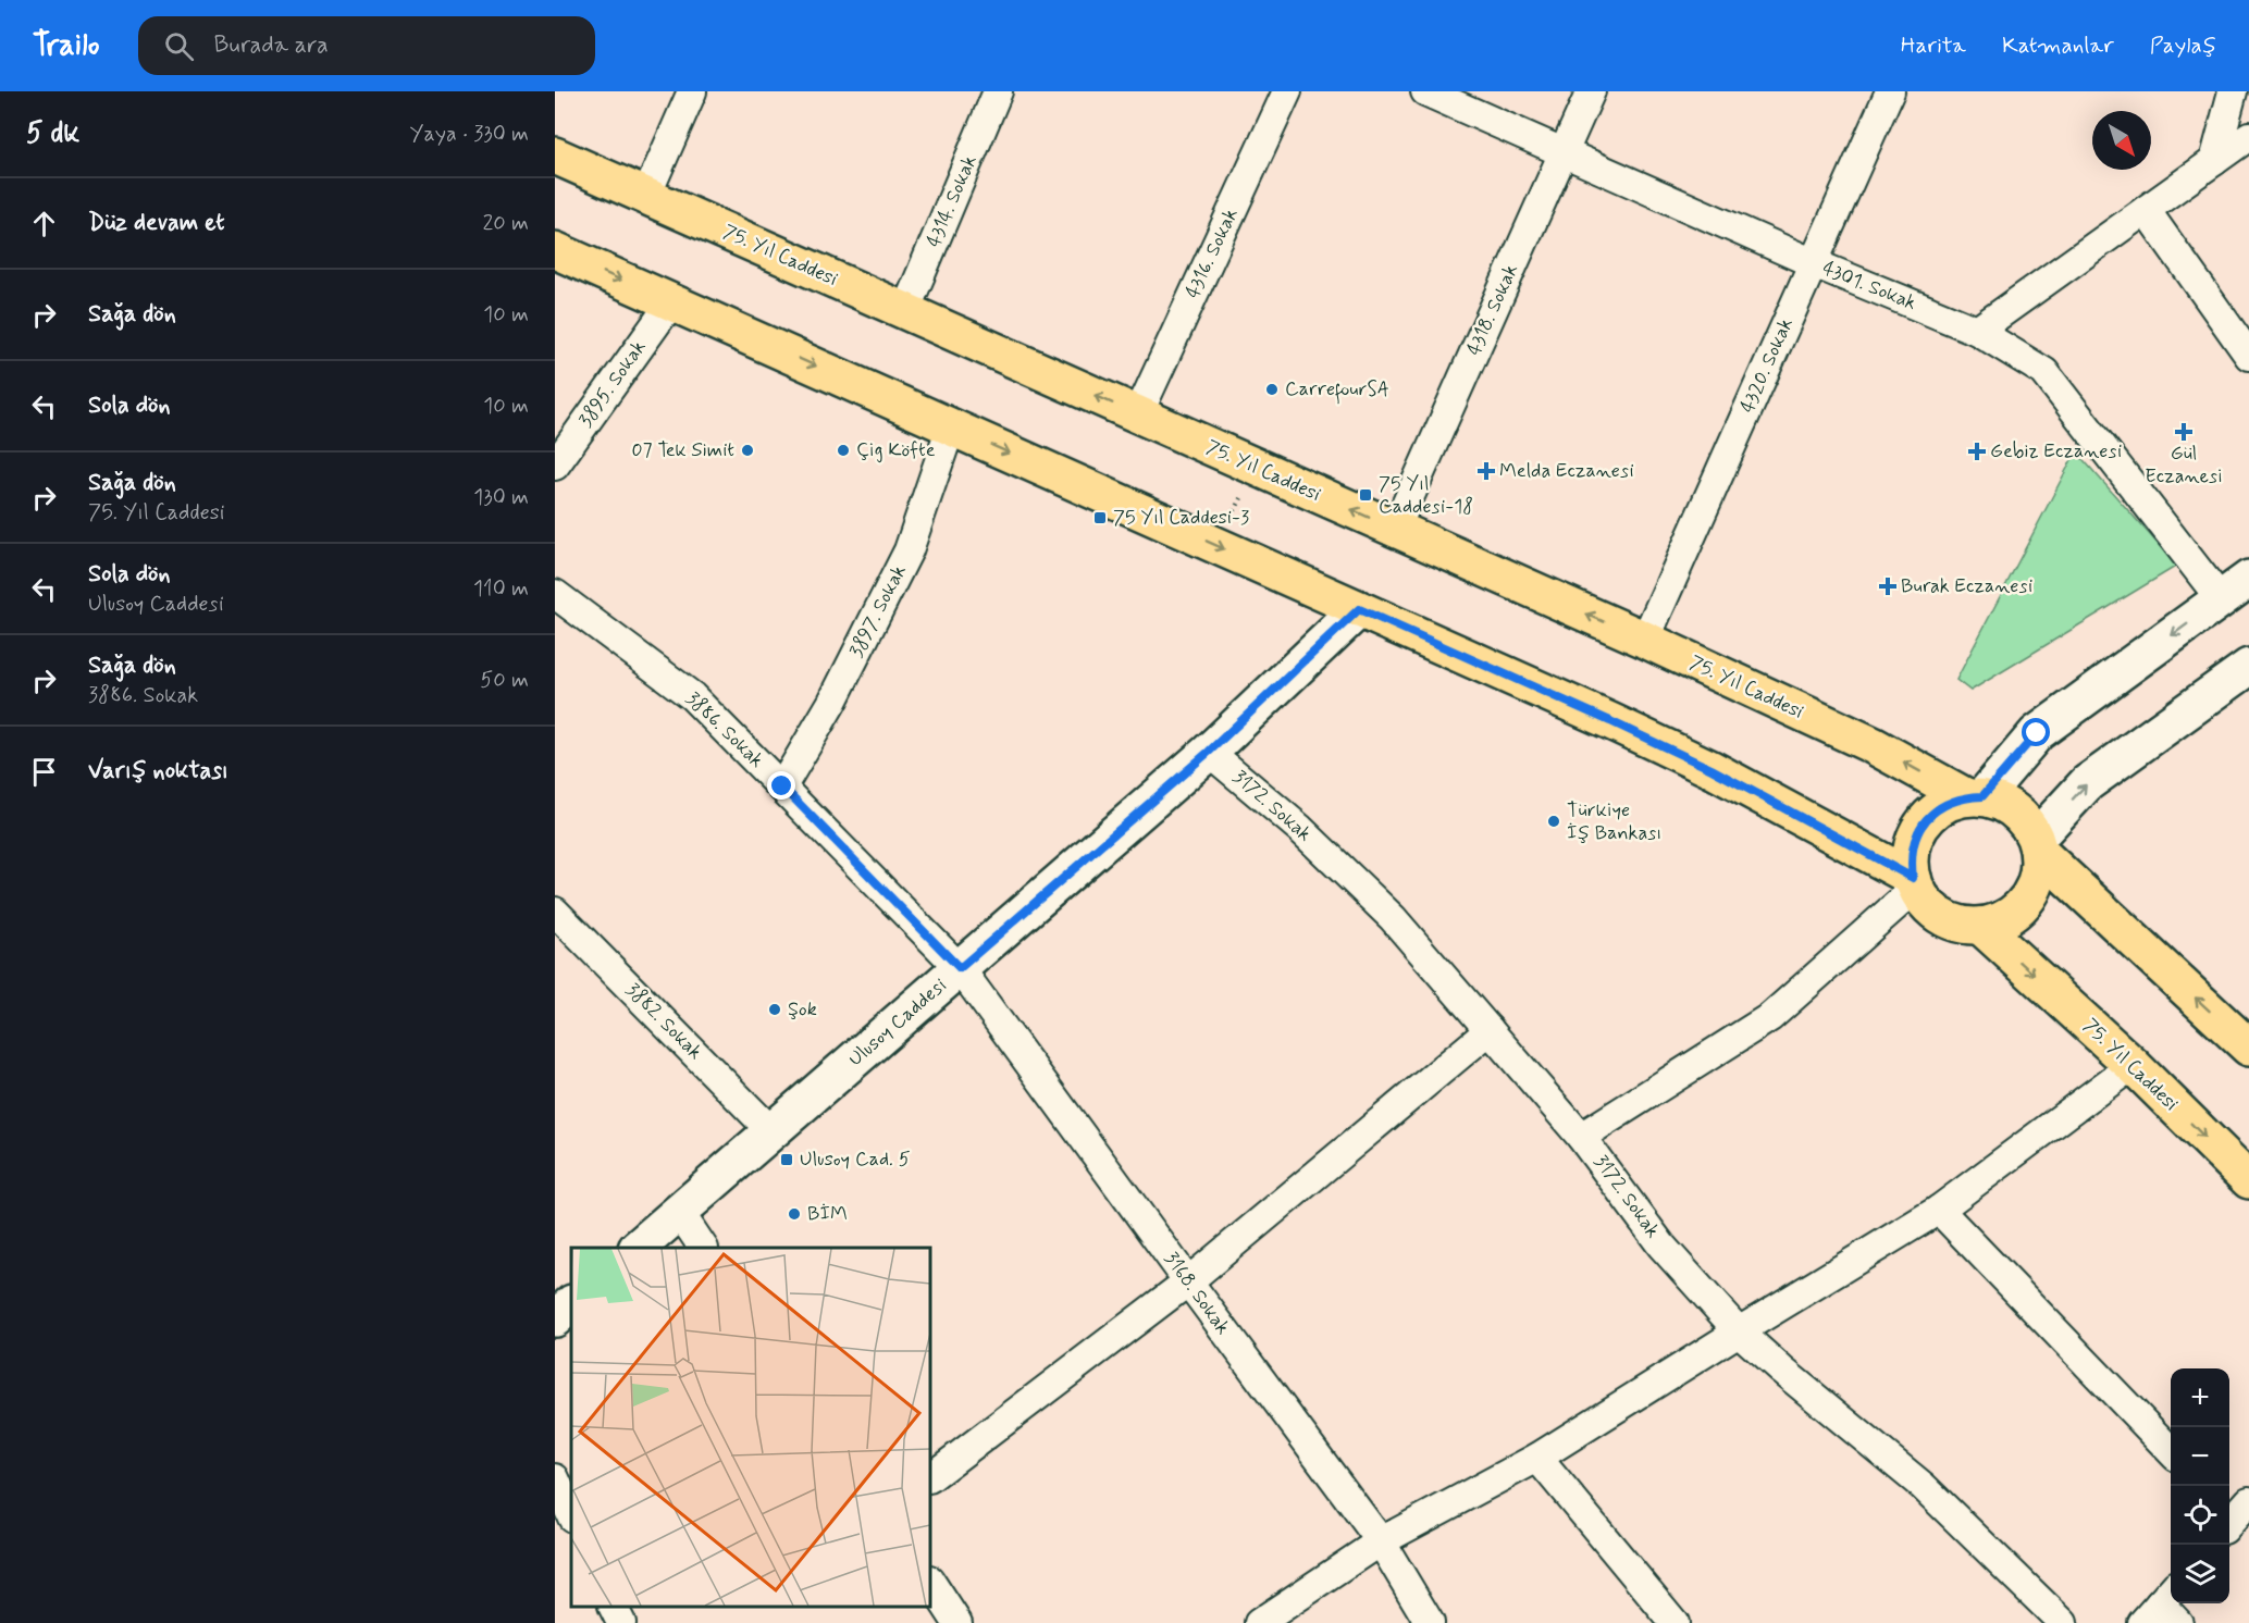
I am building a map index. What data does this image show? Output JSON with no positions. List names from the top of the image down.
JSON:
{
  "streets": {
    "main road": ["75. Yıl Caddesi"],
    "street": [
      "4314. Sokak",
      "4316. Sokak",
      "4301. Sokak",
      "4318. Sokak",
      "4320. Sokak",
      "3895. Sokak",
      "3897. Sokak",
      "3886. Sokak",
      "3172. Sokak",
      "3882. Sokak",
      "Ulusoy Caddesi",
      "3168. Sokak"
    ]
  },
  "crossings": [
    ["4314. Sokak", "75. Yıl Caddesi"],
    ["4316. Sokak", "75. Yıl Caddesi"],
    ["75. Yıl Caddesi", "4318. Sokak"],
    ["75. Yıl Caddesi", "4320. Sokak"],
    ["4301. Sokak", "4318. Sokak"],
    ["4301. Sokak", "4320. Sokak"],
    ["3897. Sokak", "3886. Sokak"],
    ["3886. Sokak", "Ulusoy Caddesi"],
    ["3886. Sokak", "3168. Sokak"],
    ["3172. Sokak", "Ulusoy Caddesi"],
    ["3882. Sokak", "Ulusoy Caddesi"],
    ["Ulusoy Caddesi", "3168. Sokak"]
  ],
  "places": {
    "other": [
      "CarrefourSA",
      "07 Tek Simit",
      "Çig Köfte",
      "Türkiye İş Bankası",
      "Şok",
      "BİM"
    ],
    "health": [
      "Gül Eczanesi",
      "Gebiz Eczanesi",
      "Melda Eczanesi",
      "Burak Eczanesi"
    ],
    "transit": ["75 Yıl Caddesi-18", "75 Yıl Caddesi-3", "Ulusoy Cad. 5"]
  },
  "north": "bottom right",
  "page": {
    "header": "Trailo",
    "search": "Burada ara",
    "nav": ["Harita", "Katmanlar", "Paylaş"],
    "heading": ["5 dk", "Yaya · 330 m"],
    "list": [
      ["Düz devam et", "20 m"],
      ["Sağa dön", "10 m"],
      ["Sola dön", "10 m"],
      ["Sağa dön", "75. Yıl Caddesi", "130 m"],
      ["Sola dön", "Ulusoy Caddesi", "110 m"],
      ["Sağa dön", "3886. Sokak", "50 m"],
      "Varış noktası"
    ],
    "map_buttons": ["+", "−"]
  }
}
